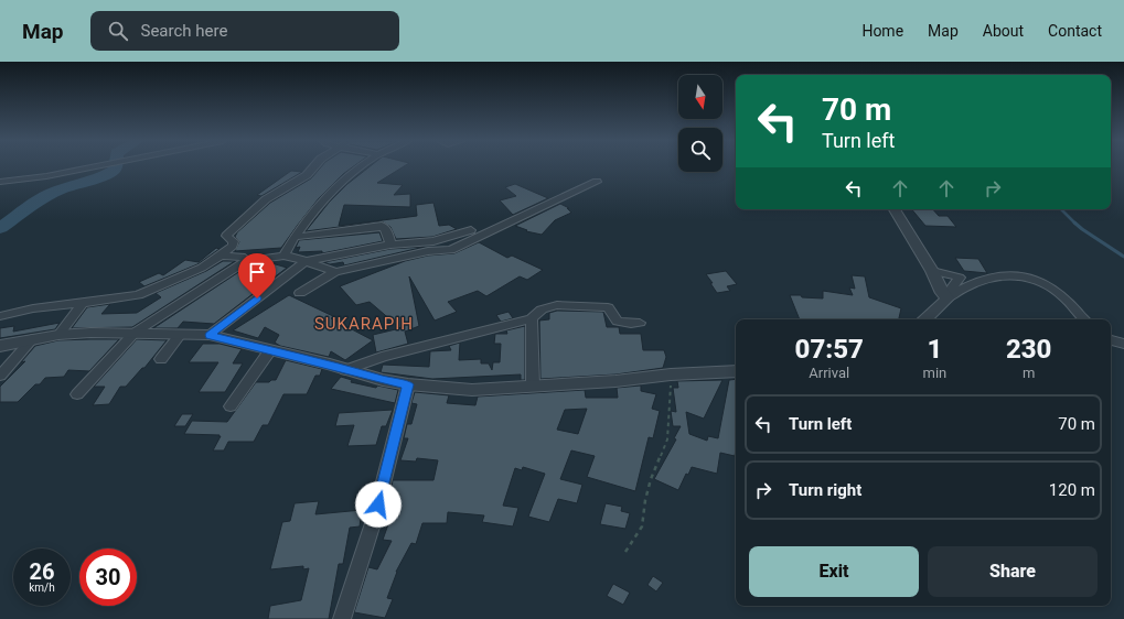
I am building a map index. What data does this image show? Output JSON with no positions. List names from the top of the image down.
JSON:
{
  "districts": ["SUKARAPIH"],
  "north": "bottom",
  "page": {
    "header": "Map",
    "search": "Search here",
    "nav": [
      "Home",
      "Map",
      "About",
      "Contact"
    ],
    "turn": ["70 m", "Turn left"],
    "eta": [
      "07:57",
      "Arrival",
      "1",
      "min",
      "230",
      "m"
    ],
    "list": [
      {
        "name": "Turn left",
        "value": "70 m"
      },
      {
        "name": "Turn right",
        "value": "120 m"
      }
    ],
    "buttons": ["Exit", "Share"],
    "speed": "26 km/h",
    "limit": "30"
  }
}
